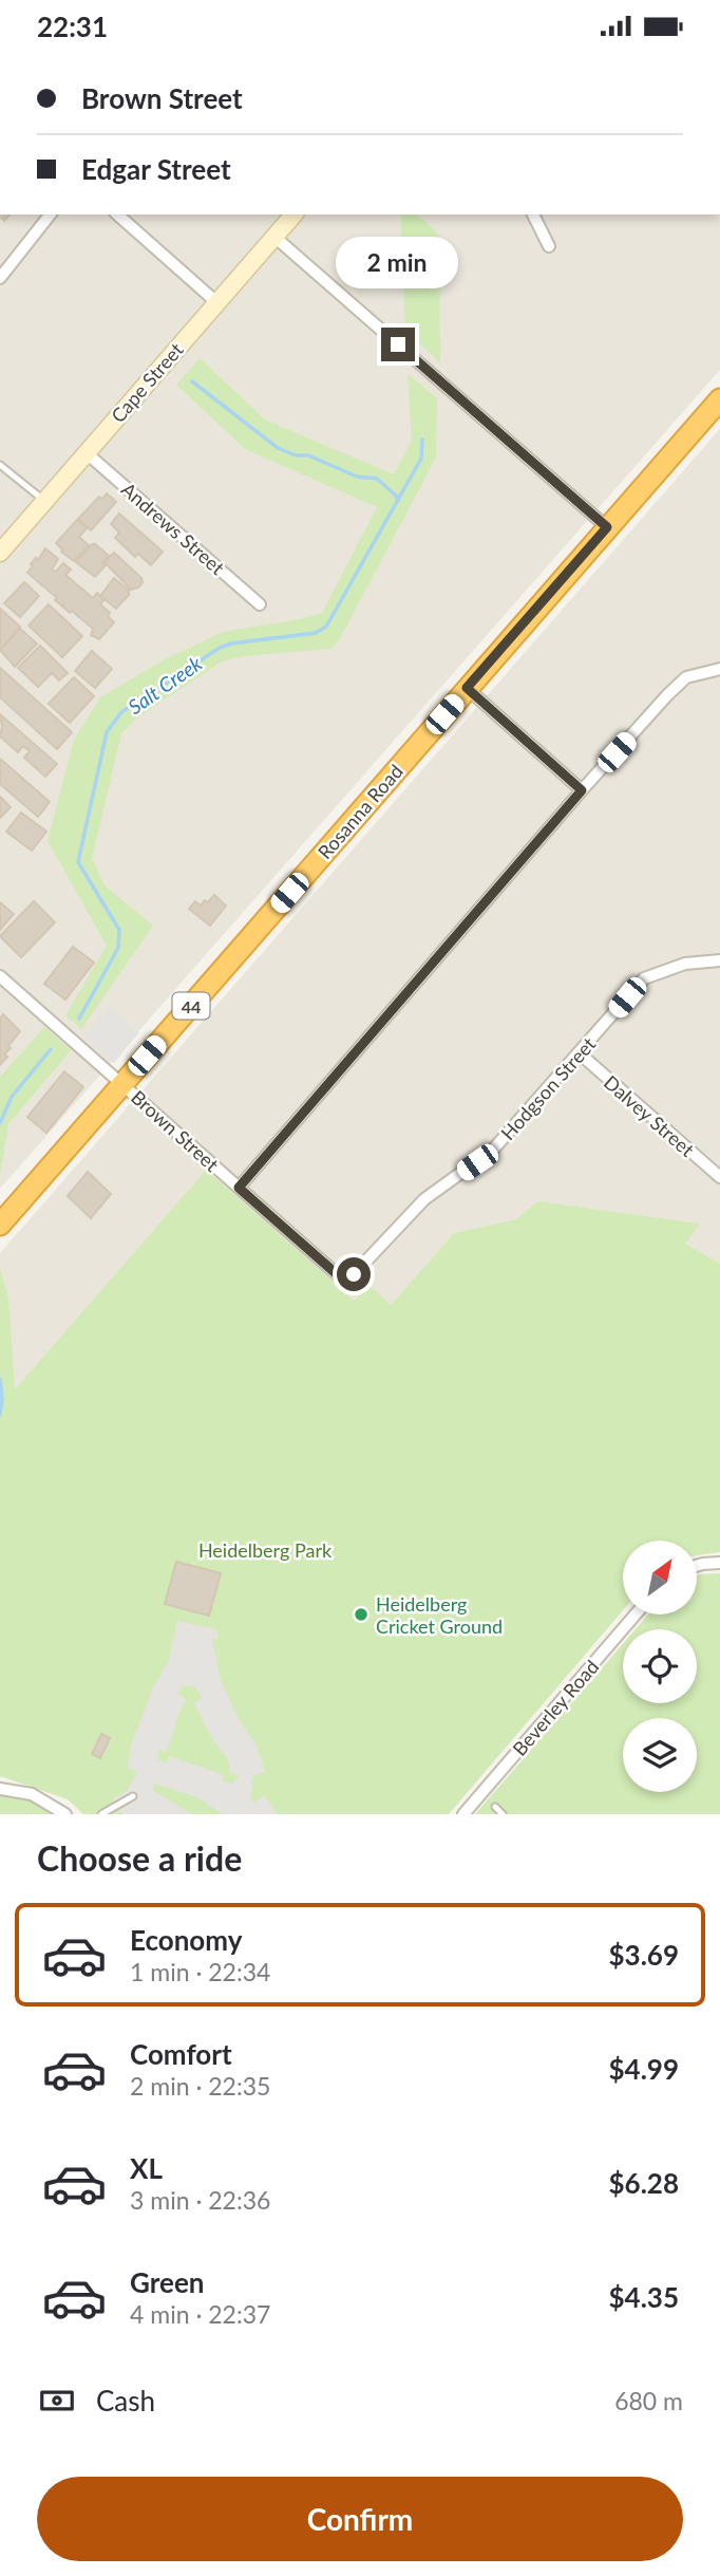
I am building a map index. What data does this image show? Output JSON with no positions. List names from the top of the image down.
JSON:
{
  "streets": {
    "highway": ["Rosanna Road", "44"],
    "street": [
      "Cape Street",
      "Andrews Street",
      "Hodgson Street",
      "Dalvey Street",
      "Brown Street",
      "Beverley Road"
    ]
  },
  "crossings": [
    ["Cape Street", "Andrews Street"],
    ["Rosanna Road", "Brown Street"],
    ["Hodgson Street", "Dalvey Street"],
    ["Hodgson Street", "Brown Street"]
  ],
  "water": ["Salt Creek"],
  "parks": ["Heidelberg Park"],
  "places": ["Heidelberg Cricket Ground"],
  "north": "top right",
  "page": {
    "status": "22:31",
    "banner": ["Brown Street", "Edgar Street"],
    "bubble": "2 min",
    "heading": "Choose a ride",
    "list": [
      {
        "name": "Economy",
        "note": "1 min · 22:34",
        "value": "$3.69"
      },
      {
        "name": "Comfort",
        "note": "2 min · 22:35",
        "value": "$4.99"
      },
      {
        "name": "XL",
        "note": "3 min · 22:36",
        "value": "$6.28"
      },
      {
        "name": "Green",
        "note": "4 min · 22:37",
        "value": "$4.35"
      }
    ],
    "pay": ["Cash", "680 m"],
    "buttons": "Confirm"
  }
}
